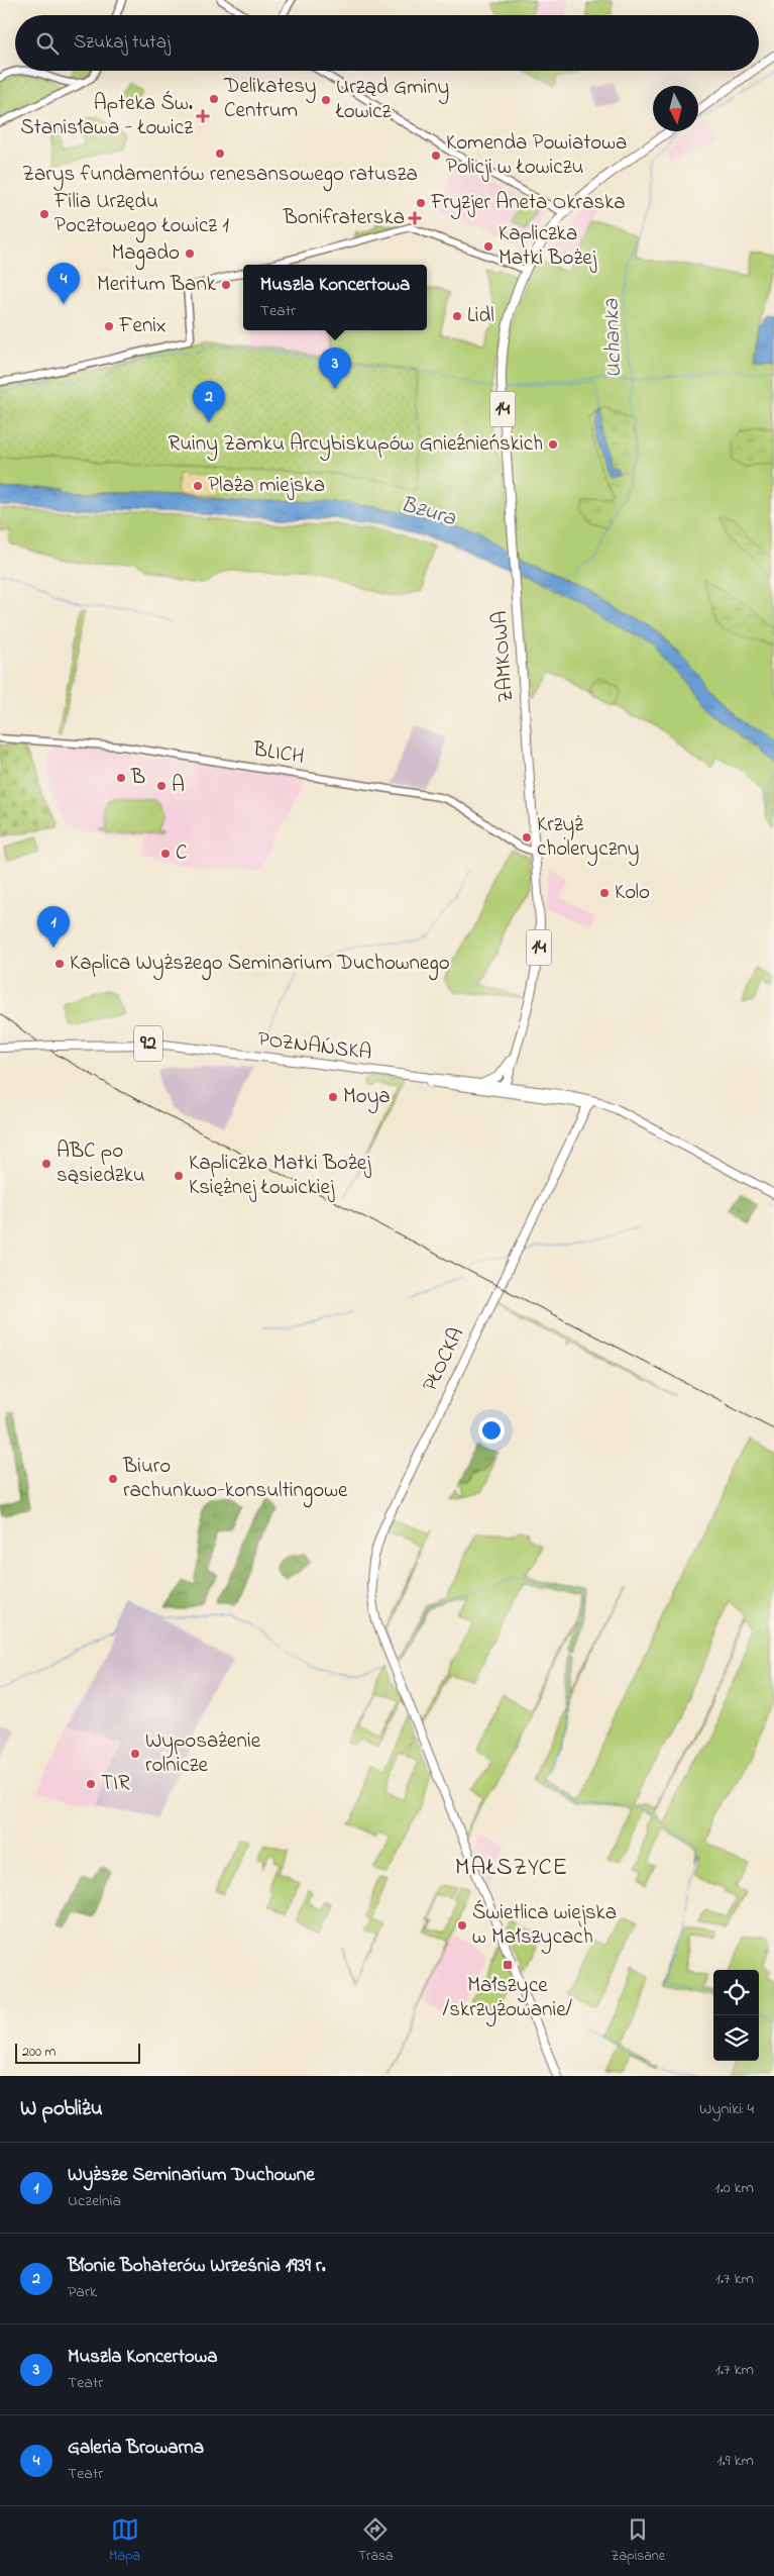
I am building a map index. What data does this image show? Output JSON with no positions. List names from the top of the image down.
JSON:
{
  "streets": {
    "main road": [
      "14",
      "ZAMKOWA",
      "92",
      "POZNAŃSKA",
      "PŁOCKA"
    ],
    "street": ["BLICH"]
  },
  "crossings": [
    ["14", "ZAMKOWA"],
    ["ZAMKOWA", "BLICH"],
    ["ZAMKOWA", "POZNAŃSKA"],
    ["POZNAŃSKA", "PŁOCKA"]
  ],
  "districts": ["MAŁSZYCE"],
  "water": ["Uchanka", "Bzura"],
  "places": {
    "other": [
      "Delikatesy Centrum",
      "Urząd Gminy Łowicz",
      "Zarys fundamentów renesansowego ratusza",
      "Komenda Powiatowa Policji w Łowiczu",
      "Fryzjer Aneta Okraska",
      "Filia Urzędu Pocztowego Łowicz 1",
      "Kapliczka Matki Bożej",
      "Magado",
      "Meritum Bank",
      "Lidl",
      "Fenix",
      "Ruiny Zamku Arcybiskupów Gnieźnieńskich",
      "Plaża miejska",
      "B",
      "A",
      "Krzyż choleryczny",
      "C",
      "Kolo",
      "Kaplica Wyższego Seminarium Duchownego",
      "Moya",
      "ABC po sąsiedzku",
      "Kapliczka Matki Bożej Księżnej Łowickiej",
      "Biuro rachunkwo-konsultingowe",
      "Wyposażenie rolnicze",
      "TIR",
      "Świetlica wiejska w Małszycach"
    ],
    "health": ["Apteka Św. Stanisława - Łowicz", "Bonifraterska"],
    "transit": ["Małszyce /skrzyżowanie/"]
  },
  "scale_bar": "200 m",
  "north": "bottom",
  "page": {
    "search": "Szukaj tutaj",
    "pins": [
      "4",
      "3",
      "2",
      "1"
    ],
    "popup": ["Muszla Koncertowa", "Teatr"],
    "scale": "200 m",
    "heading": ["W pobliżu", "Wyniki: 4"],
    "list": [
      {
        "mark": "1",
        "name": "Wyższe Seminarium Duchowne",
        "note": "Uczelnia",
        "value": "1.0 km"
      },
      {
        "mark": "2",
        "name": "Błonie Bohaterów Września 1939 r.",
        "note": "Park",
        "value": "1.7 km"
      },
      {
        "mark": "3",
        "name": "Muszla Koncertowa",
        "note": "Teatr",
        "value": "1.7 km"
      },
      {
        "mark": "4",
        "name": "Galeria Browarna",
        "note": "Teatr",
        "value": "1.9 km"
      }
    ],
    "nav": ["Mapa", "Trasa", "Zapisane"]
  }
}
